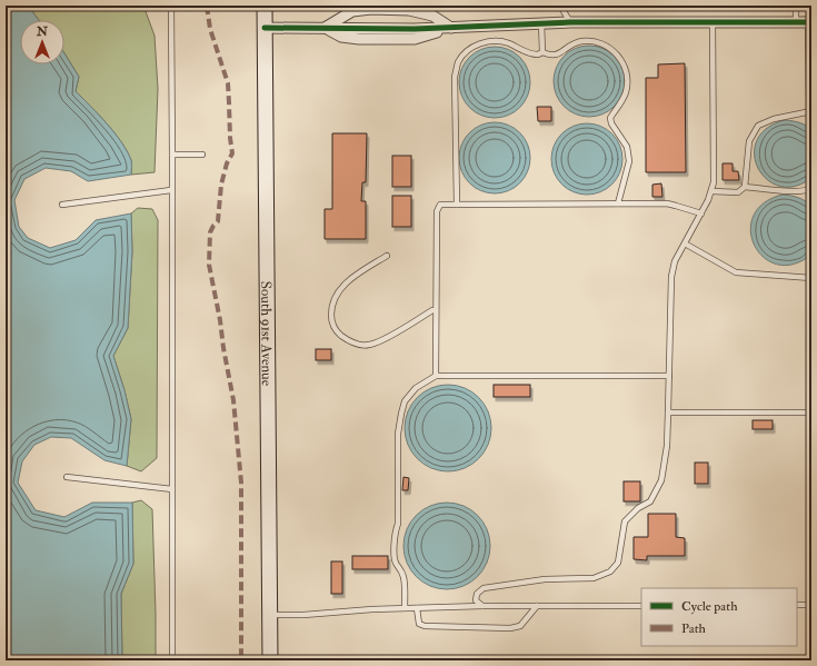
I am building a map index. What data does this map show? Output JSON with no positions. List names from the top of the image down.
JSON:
{
  "streets": {
    "main road": ["South 91st Avenue"]
  },
  "legend": ["Cycle path", "Path"],
  "north": "top"
}
